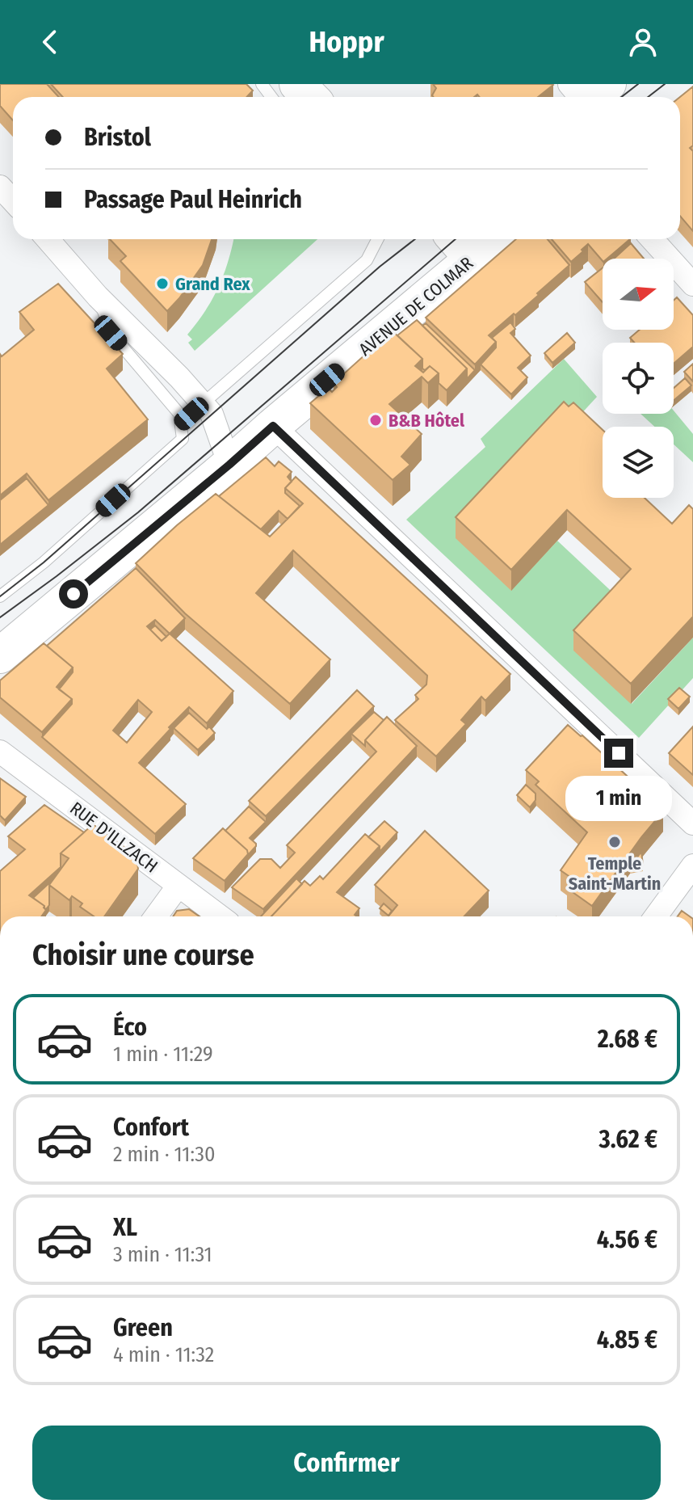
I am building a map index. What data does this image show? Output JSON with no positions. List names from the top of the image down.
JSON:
{
  "streets": {
    "main road": ["AVENUE DE COLMAR"],
    "street": ["RUE D'ILLZACH"]
  },
  "places": ["Grand Rex", "B&B Hôtel", "Temple Saint-Martin"],
  "north": "right",
  "page": {
    "header": "Hoppr",
    "banner": ["Bristol", "Passage Paul Heinrich"],
    "bubble": "1 min",
    "heading": "Choisir une course",
    "list": [
      {
        "name": "Éco",
        "note": "1 min · 11:29",
        "value": "2.68 €"
      },
      {
        "name": "Confort",
        "note": "2 min · 11:30",
        "value": "3.62 €"
      },
      {
        "name": "XL",
        "note": "3 min · 11:31",
        "value": "4.56 €"
      },
      {
        "name": "Green",
        "note": "4 min · 11:32",
        "value": "4.85 €"
      }
    ],
    "buttons": "Confirmer"
  }
}
